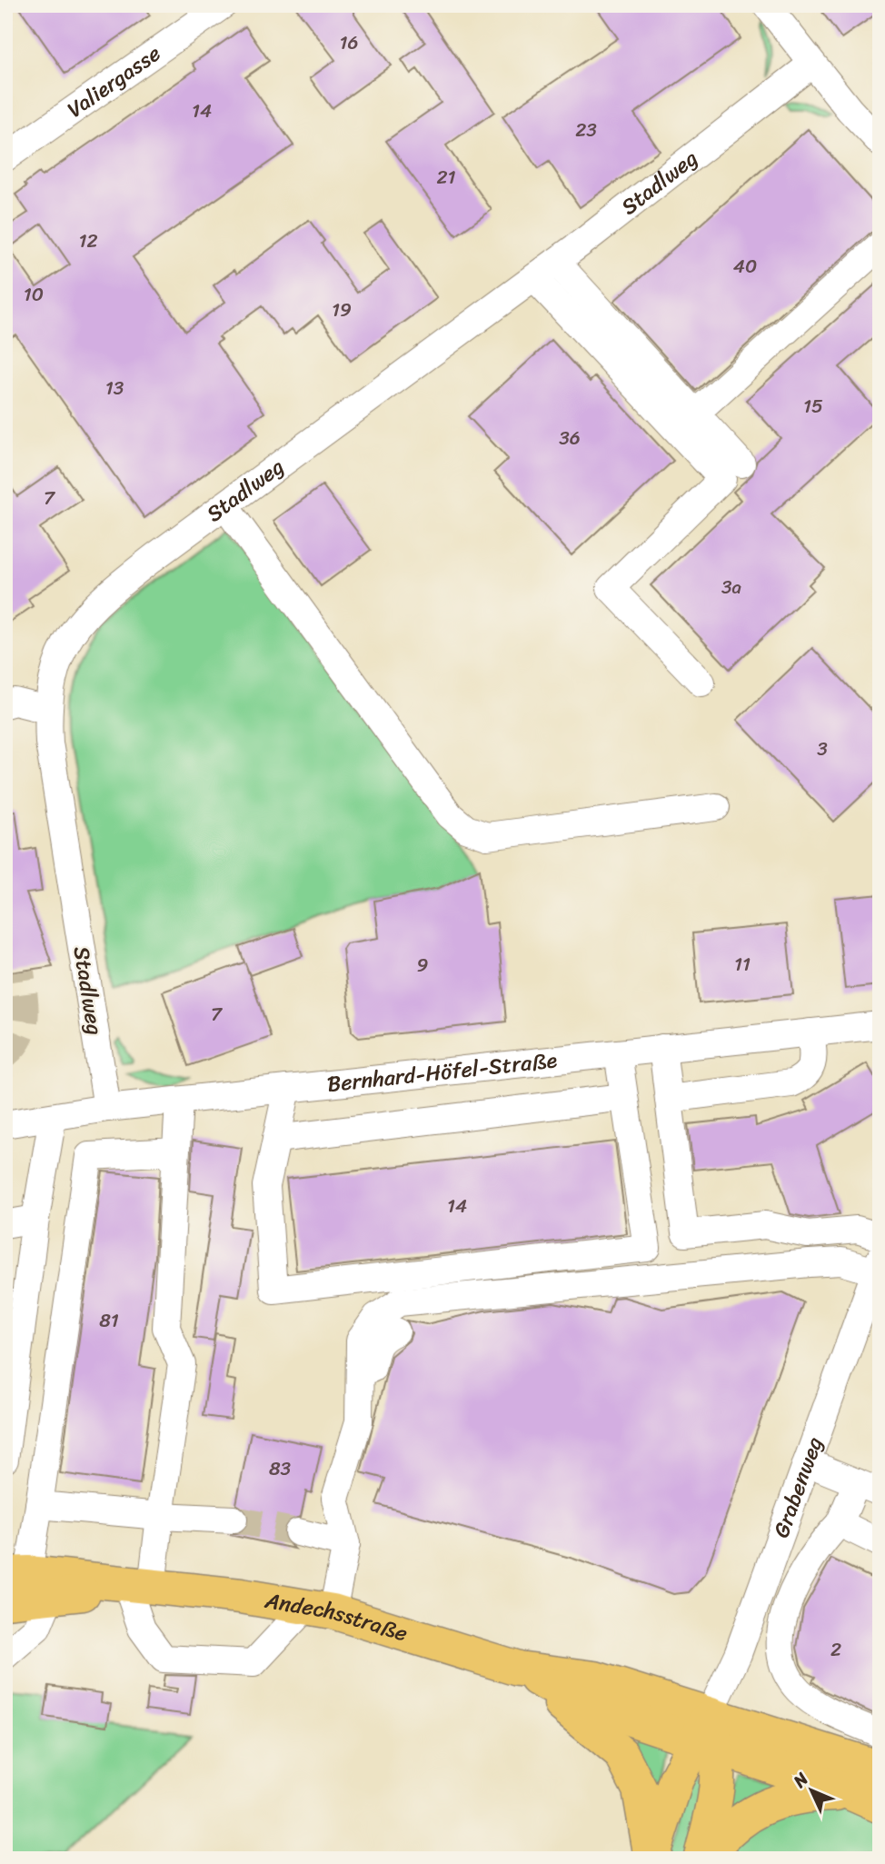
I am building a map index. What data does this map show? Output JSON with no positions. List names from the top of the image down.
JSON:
{
  "streets": {
    "main road": ["Andechsstraße"],
    "street": [
      "Valiergasse",
      "Stadlweg",
      "Bernhard-Höfel-Straße",
      "Grabenweg"
    ]
  },
  "crossings": [
    ["Stadlweg", "Bernhard-Höfel-Straße"],
    ["Grabenweg", "Andechsstraße"]
  ],
  "house_numbers": [
    "16",
    "14",
    "23",
    "21",
    "12",
    "40",
    "10",
    "19",
    "13",
    "15",
    "36",
    "7",
    "3a",
    "3",
    "11",
    "9",
    "7",
    "14",
    "81",
    "83",
    "2"
  ],
  "north": "top left"
}
